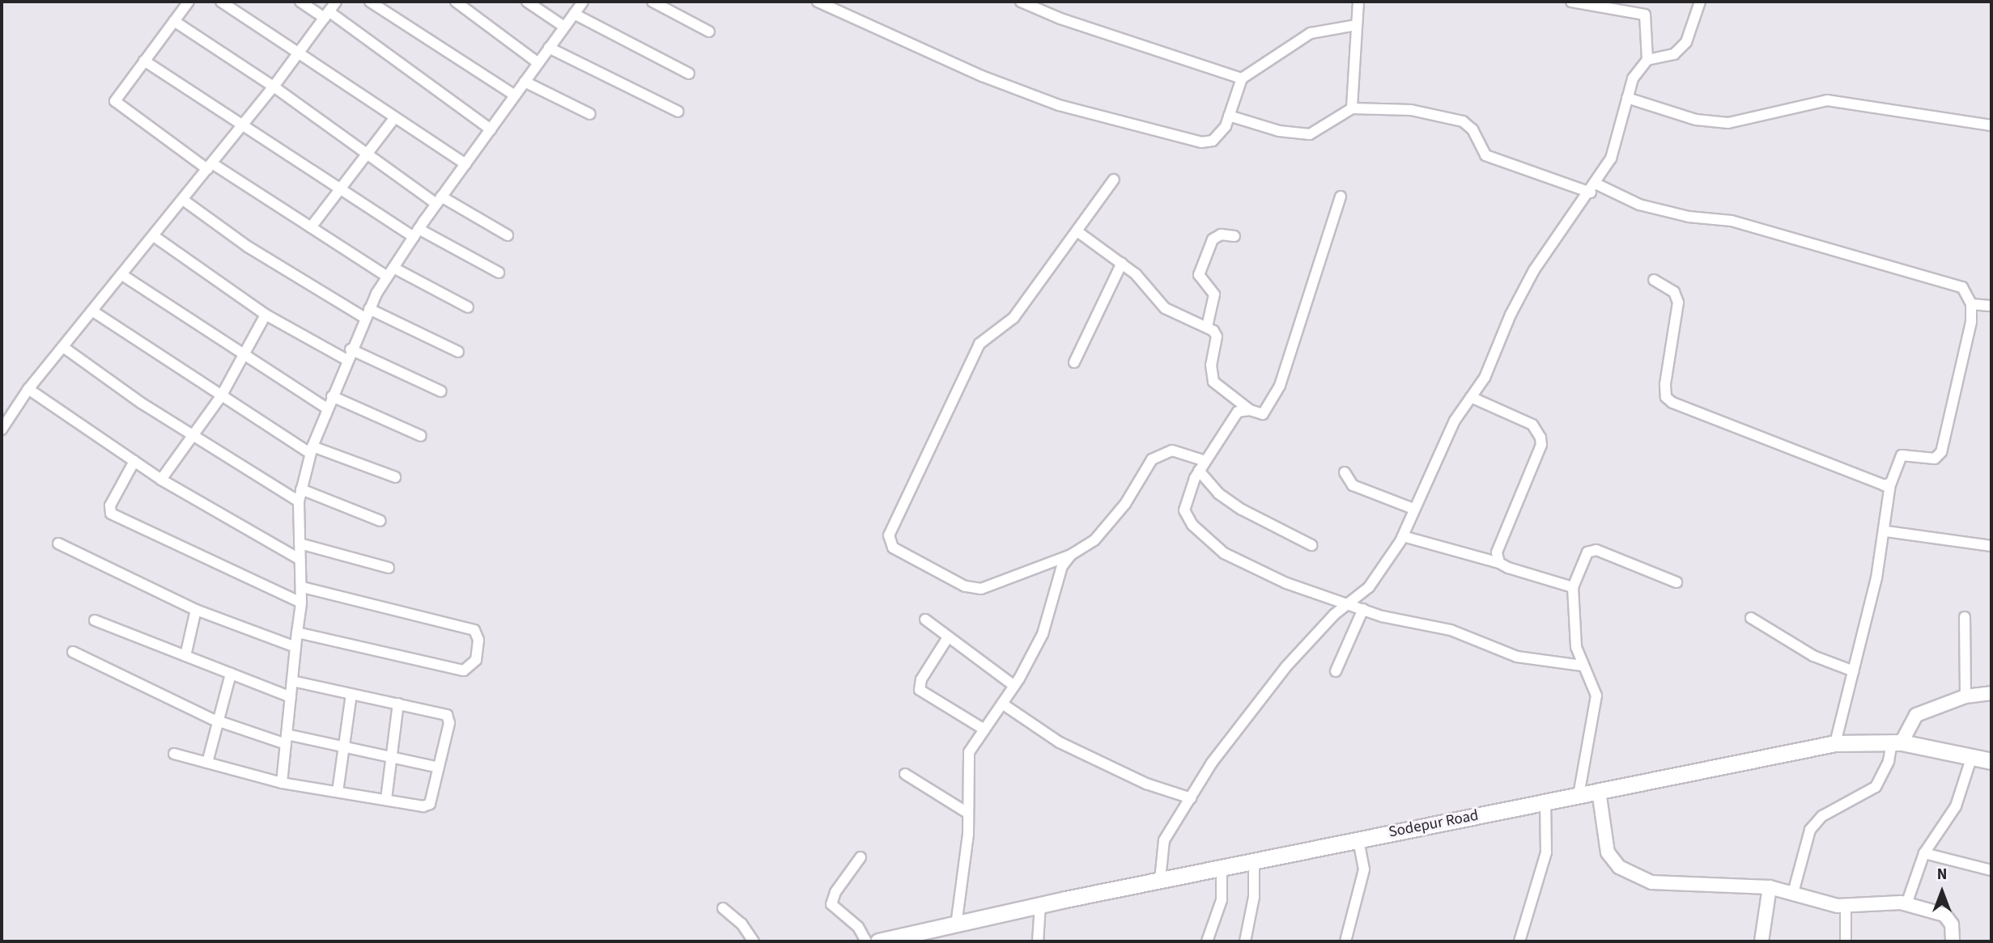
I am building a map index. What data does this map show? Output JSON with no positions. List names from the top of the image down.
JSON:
{
  "streets": {
    "main road": ["Sodepur Road"]
  },
  "north": "top"
}
